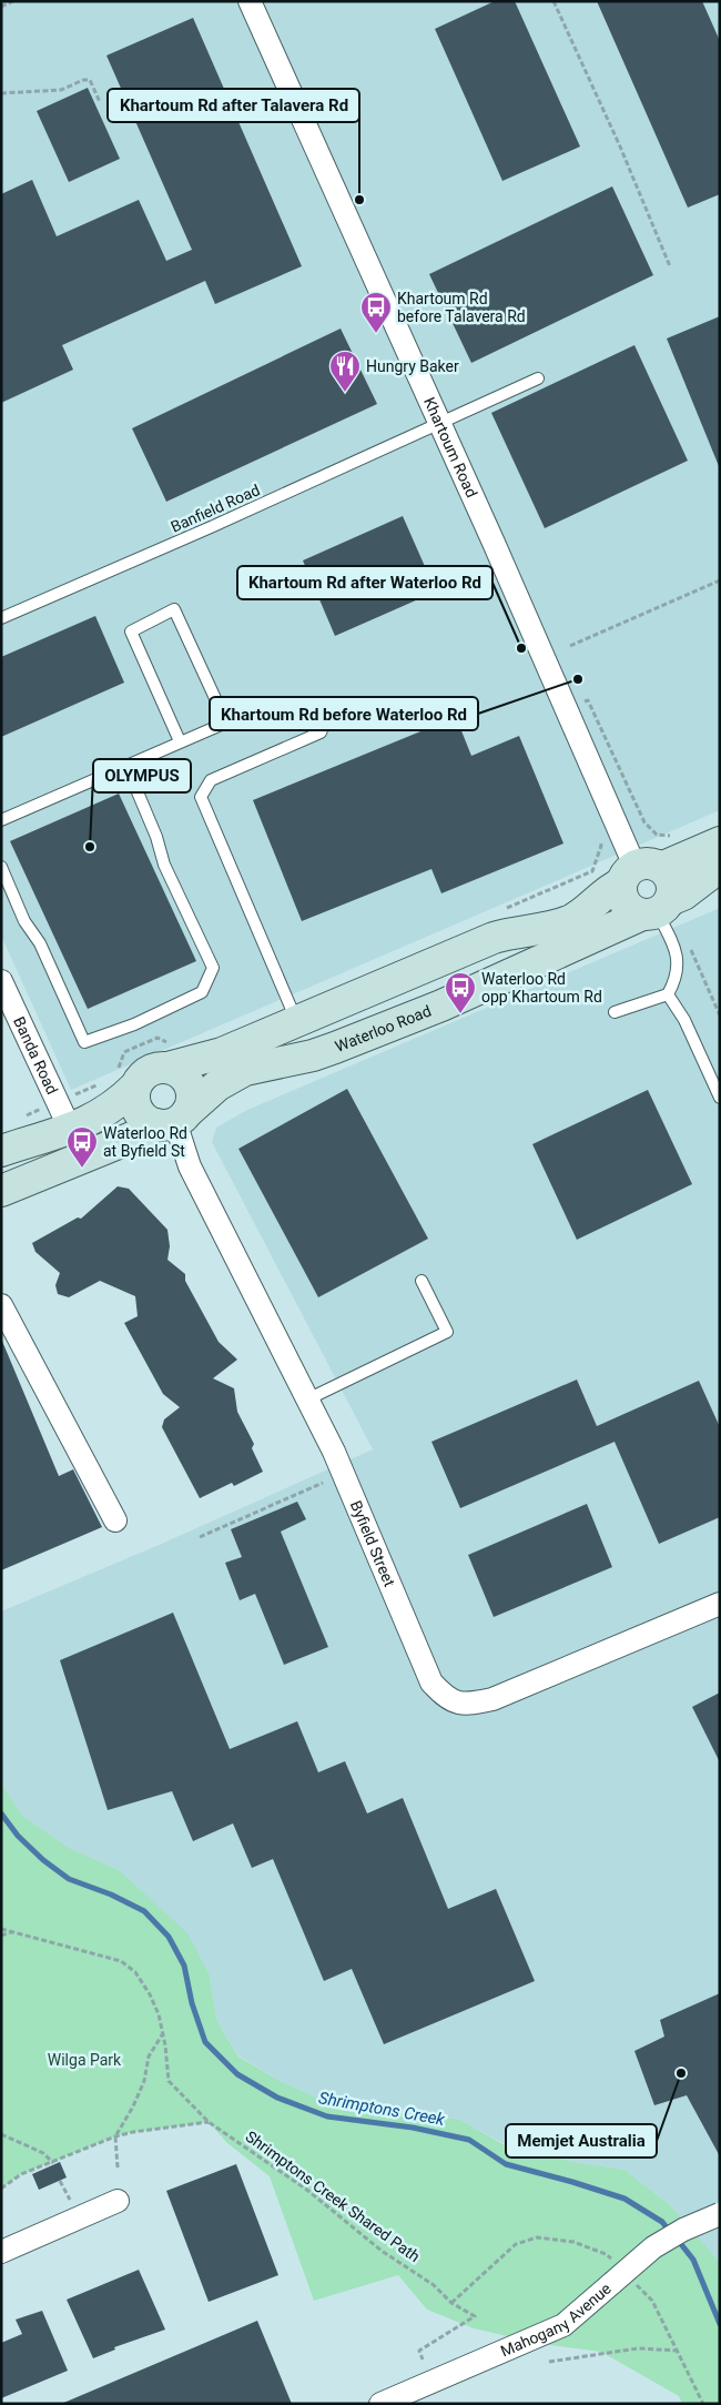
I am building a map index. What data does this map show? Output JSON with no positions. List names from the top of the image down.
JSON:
{
  "streets": {
    "street": [
      "Khartoum Road",
      "Waterloo Road",
      "Banda Road",
      "Byfield Street",
      "Mahogany Avenue"
    ],
    "lane": ["Banfield Road"],
    "path": ["Shrimptons Creek Shared Path"]
  },
  "crossings": [
    ["Khartoum Road", "Banfield Road"],
    ["Waterloo Road", "Byfield Street"]
  ],
  "water": ["Shrimptons Creek"],
  "parks": ["Wilga Park"],
  "places": {
    "other": [
      "Khartoum Rd after Talavera Rd",
      "Khartoum Rd after Waterloo Rd",
      "Khartoum Rd before Waterloo Rd",
      "OLYMPUS",
      "Memjet Australia"
    ],
    "bus stop": ["Khartoum Rd before Talavera Rd", "Waterloo Rd opp Khartoum Rd", "Waterloo Rd at Byfield St"],
    "restaurant": ["Hungry Baker"]
  }
}
